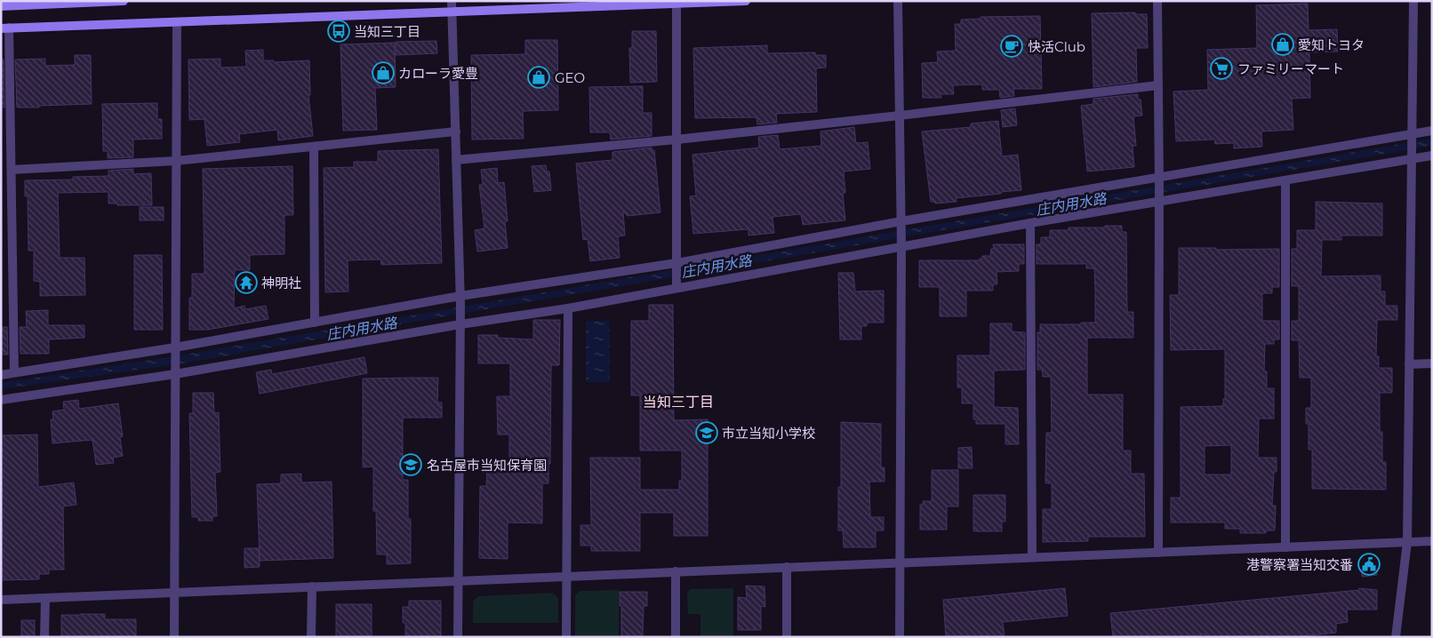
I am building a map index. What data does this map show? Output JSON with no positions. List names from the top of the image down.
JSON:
{
  "districts": ["当知三丁目"],
  "water": ["庄内用水路"],
  "places": {
    "bus stop": ["当知三丁目"],
    "shop": ["愛知トヨタ", "カローラ愛豊", "GEO"],
    "cafe": ["快活Club"],
    "supermarket": ["ファミリーマート"],
    "temple": ["神明社"],
    "school or university": ["市立当知小学校", "名古屋市当知保育園"],
    "public building": ["港警察署当知交番"]
  }
}
